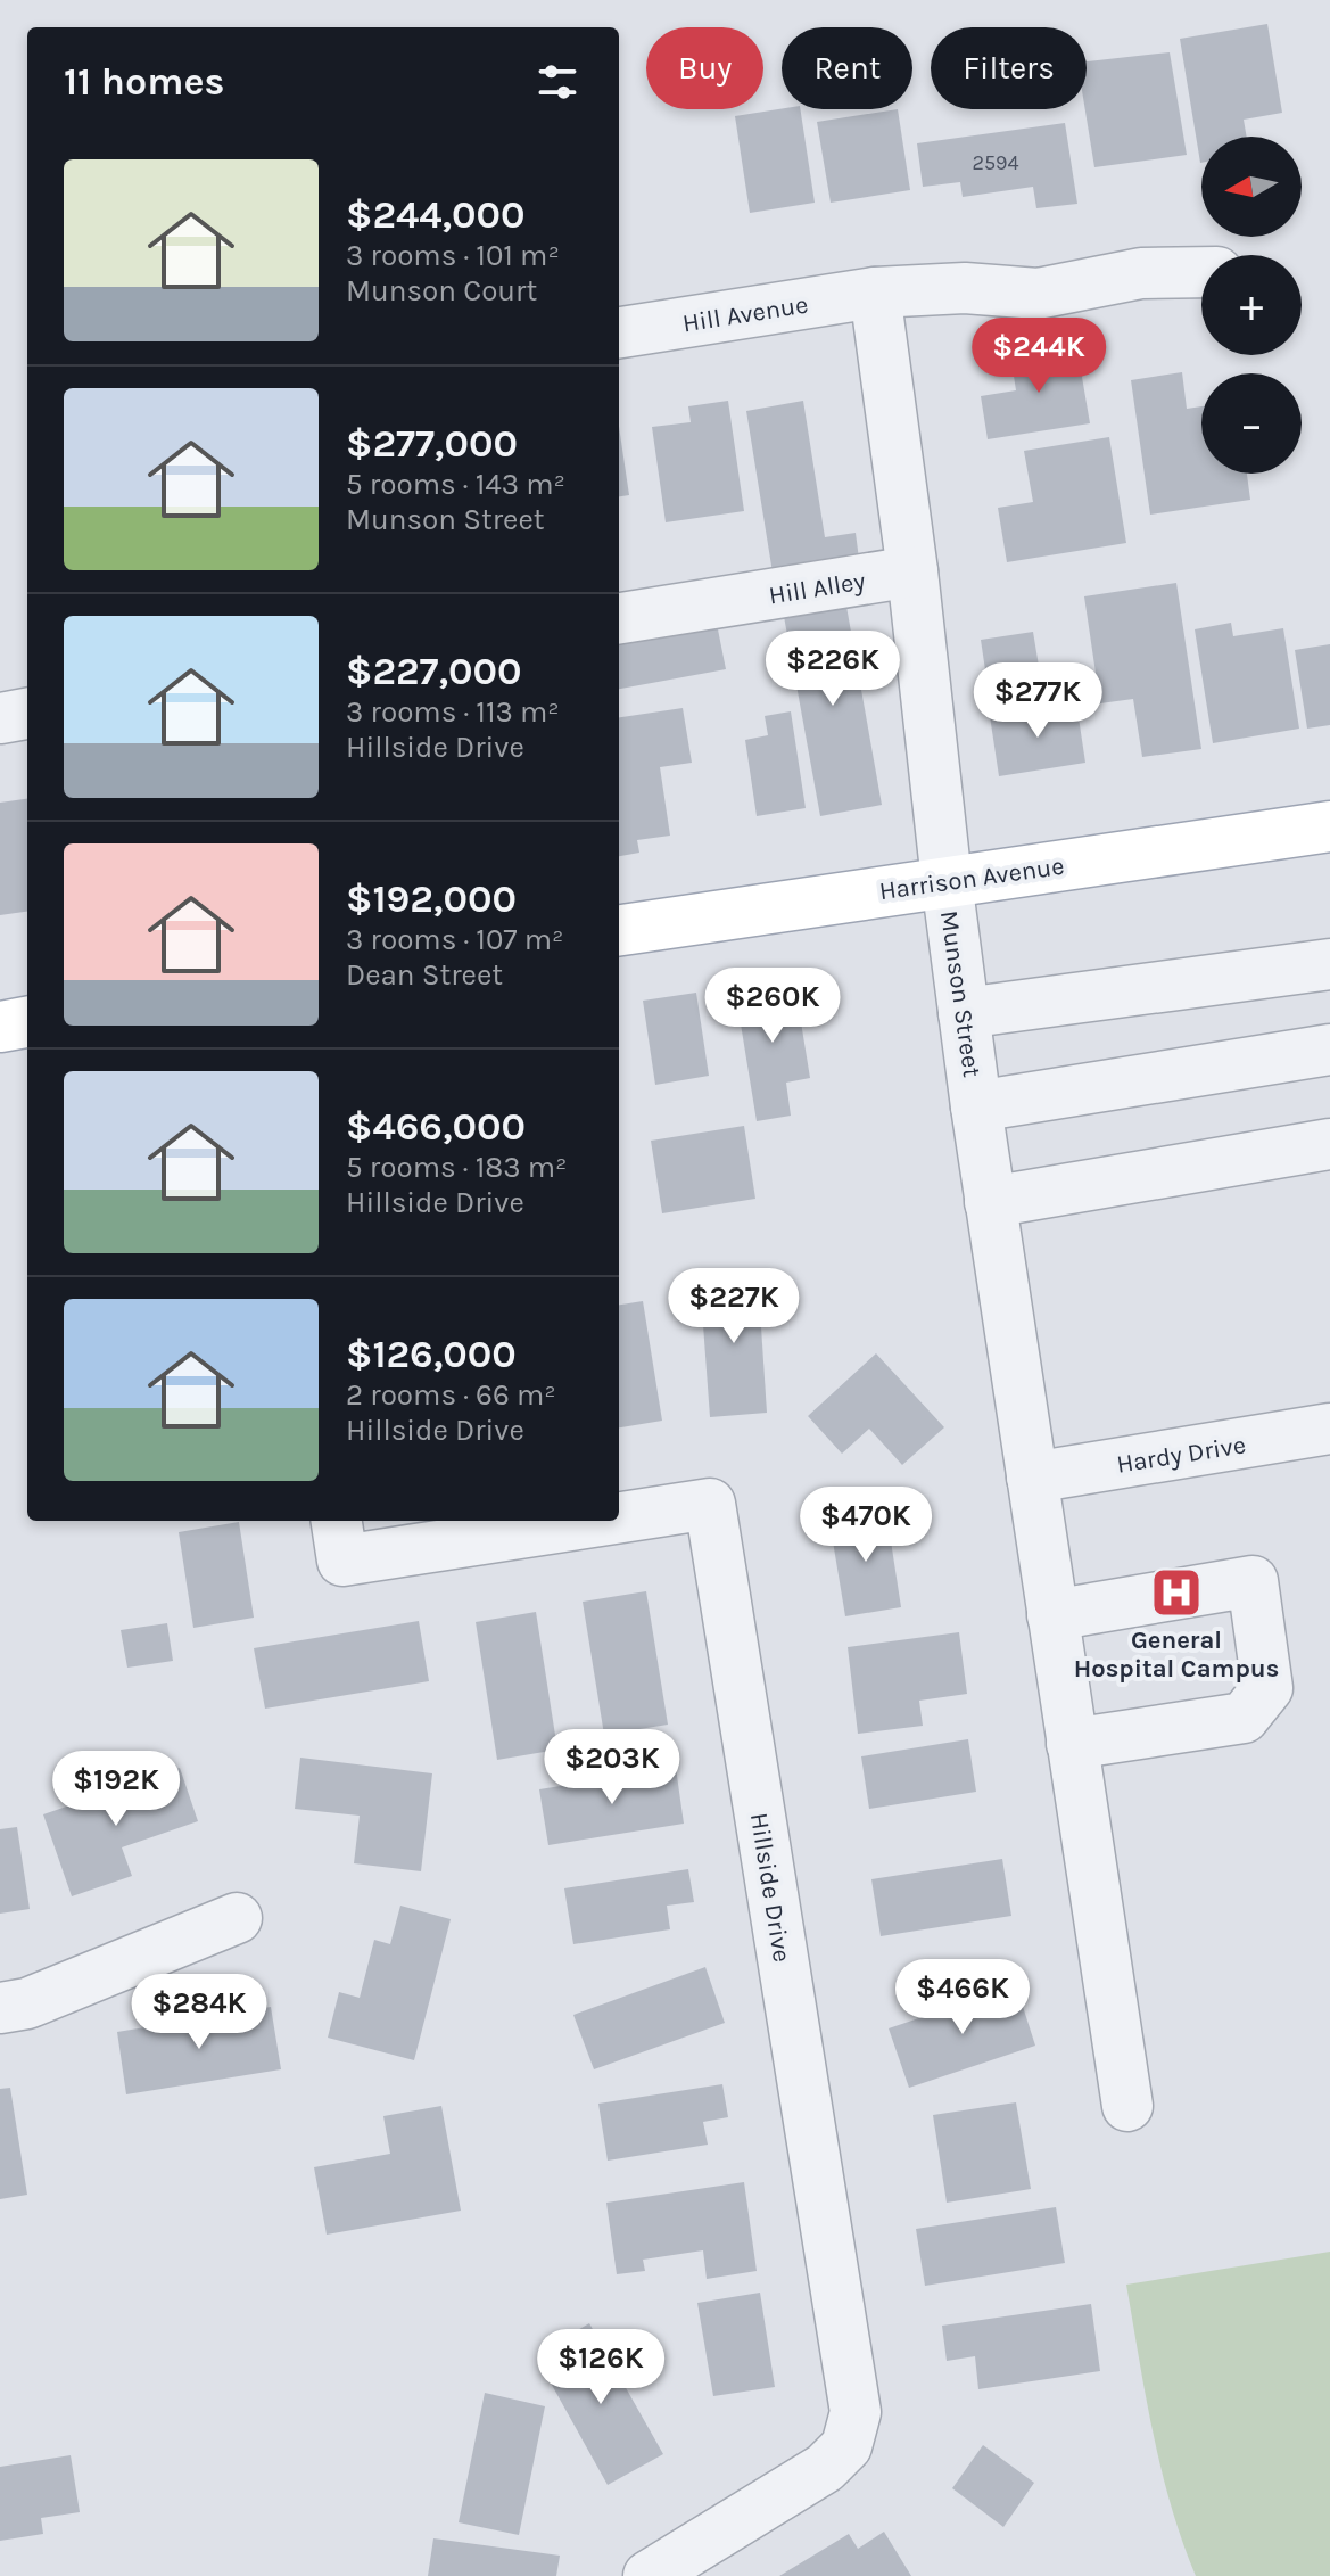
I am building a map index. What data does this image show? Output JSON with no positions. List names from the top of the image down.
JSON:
{
  "streets": {
    "main road": ["Harrison Avenue"],
    "street": [
      "Hill Avenue",
      "Hill Alley",
      "Munson Street",
      "Hardy Drive",
      "Hillside Drive"
    ]
  },
  "crossings": [
    ["Hill Avenue", "Munson Street"],
    ["Hill Alley", "Munson Street"],
    ["Harrison Avenue", "Munson Street"],
    ["Munson Street", "Hardy Drive"]
  ],
  "places": {
    "hospital": ["General Hospital Campus"]
  },
  "house_numbers": ["2594"],
  "north": "left",
  "page": {
    "chip": ["Buy", "Rent", "Filters"],
    "heading": "11 homes",
    "map_buttons": ["+", "−"],
    "list": [
      {
        "name": "$244,000",
        "note": "3 rooms · 101 m² · Munson Court"
      },
      {
        "name": "$277,000",
        "note": "5 rooms · 143 m² · Munson Street"
      },
      {
        "name": "$227,000",
        "note": "3 rooms · 113 m² · Hillside Drive"
      },
      {
        "name": "$192,000",
        "note": "3 rooms · 107 m² · Dean Street"
      },
      {
        "name": "$466,000",
        "note": "5 rooms · 183 m² · Hillside Drive"
      },
      {
        "name": "$126,000",
        "note": "2 rooms · 66 m² · Hillside Drive"
      }
    ],
    "price": [
      "$244K",
      "$226K",
      "$277K",
      "$260K",
      "$227K",
      "$470K",
      "$203K",
      "$192K",
      "$466K",
      "$284K",
      "$126K"
    ]
  }
}
